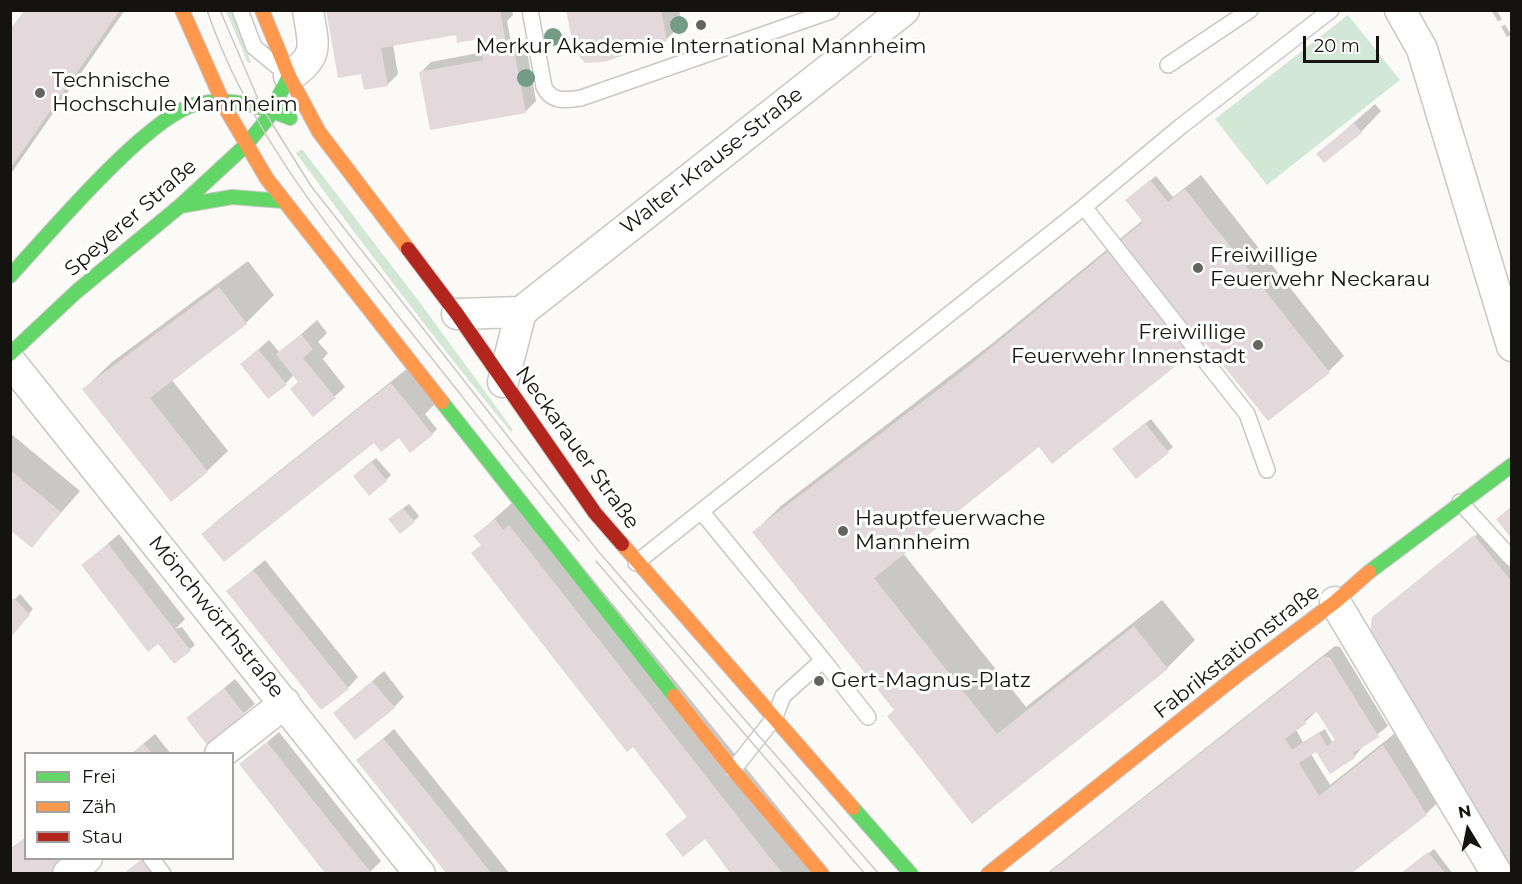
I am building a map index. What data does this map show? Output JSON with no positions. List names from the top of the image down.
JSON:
{
  "streets": {
    "main road": ["Speyerer Straße", "Neckarauer Straße", "Fabrikstationstraße"],
    "street": ["Walter-Krause-Straße", "Mönchwörthstraße"]
  },
  "crossings": [
    ["Speyerer Straße", "Neckarauer Straße"]
  ],
  "places": [
    "Merkur Akademie International Mannheim",
    "Technische Hochschule Mannheim",
    "Freiwillige Feuerwehr Neckarau",
    "Freiwillige Feuerwehr Innenstadt",
    "Hauptfeuerwache Mannheim",
    "Gert-Magnus-Platz"
  ],
  "legend": ["Frei", "Zäh", "Stau"],
  "scale_bar": "20 m",
  "north": "top"
}
